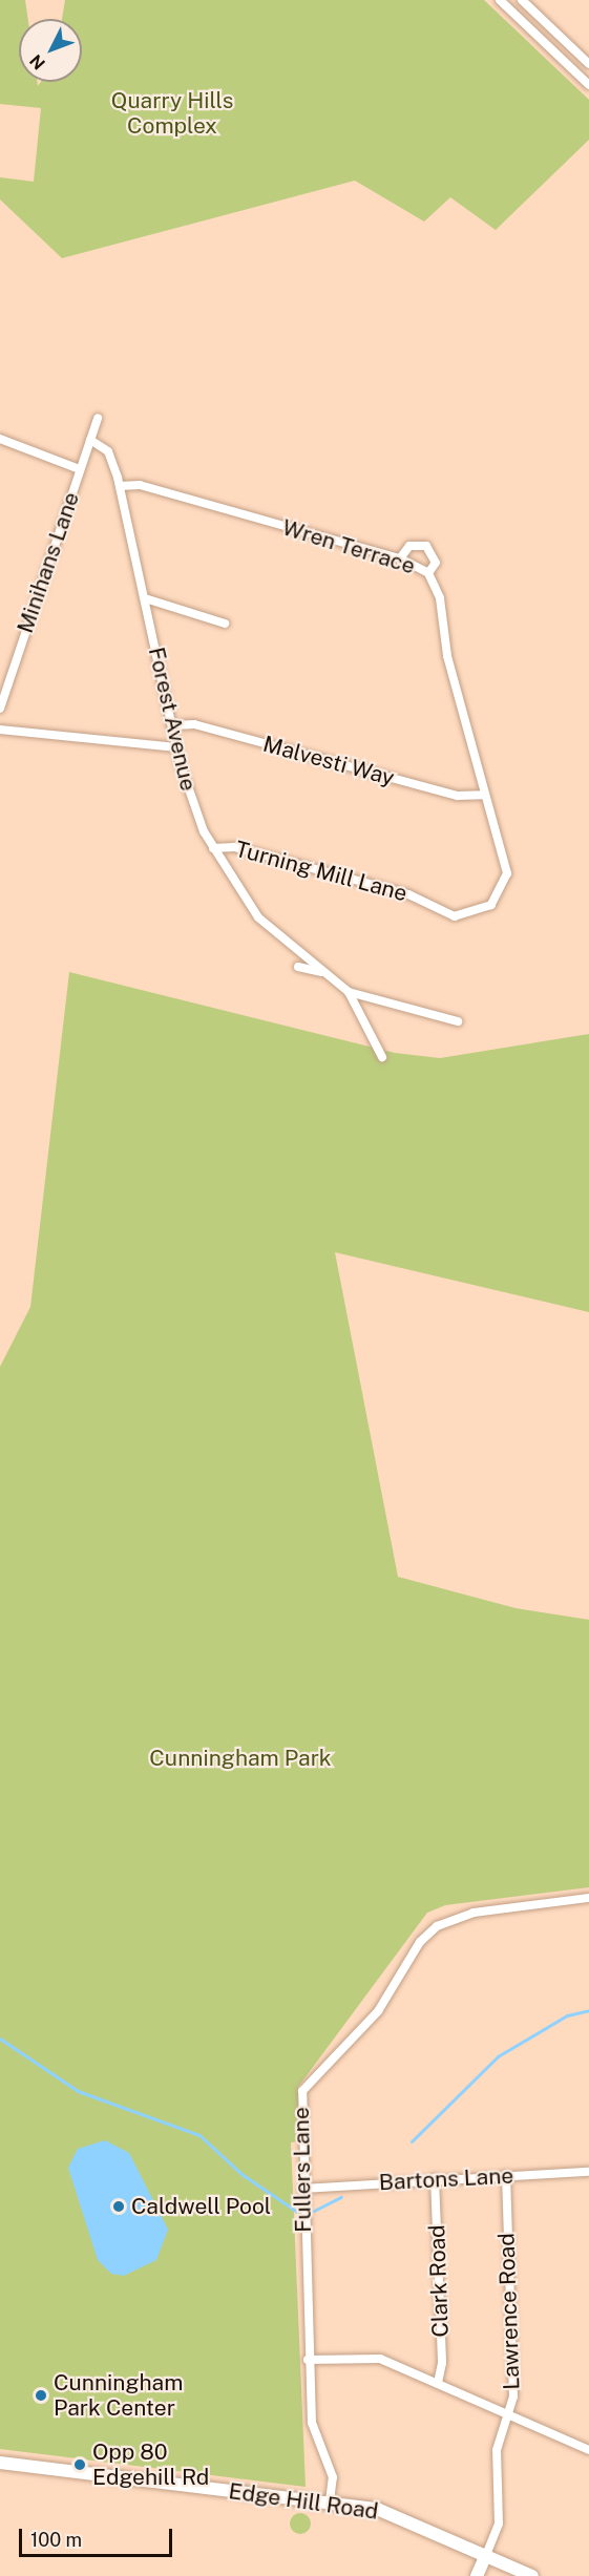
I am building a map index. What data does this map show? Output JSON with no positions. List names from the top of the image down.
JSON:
{
  "streets": {
    "street": [
      "Wren Terrace",
      "Minihans Lane",
      "Forest Avenue",
      "Malvesti Way",
      "Turning Mill Lane",
      "Fullers Lane",
      "Bartons Lane",
      "Clark Road",
      "Lawrence Road",
      "Edge Hill Road"
    ]
  },
  "crossings": [
    ["Wren Terrace", "Forest Avenue"],
    ["Wren Terrace", "Malvesti Way"],
    ["Wren Terrace", "Turning Mill Lane"],
    ["Minihans Lane", "Forest Avenue"],
    ["Forest Avenue", "Malvesti Way"],
    ["Forest Avenue", "Turning Mill Lane"],
    ["Malvesti Way", "Turning Mill Lane"],
    ["Fullers Lane", "Bartons Lane"],
    ["Fullers Lane", "Edge Hill Road"],
    ["Bartons Lane", "Clark Road"],
    ["Bartons Lane", "Lawrence Road"],
    ["Lawrence Road", "Edge Hill Road"]
  ],
  "parks": ["Quarry Hills Complex", "Cunningham Park"],
  "places": ["Caldwell Pool", "Cunningham Park Center", "Opp 80 Edgehill Rd"],
  "scale_bar": "100 m",
  "north": "bottom left"
}
